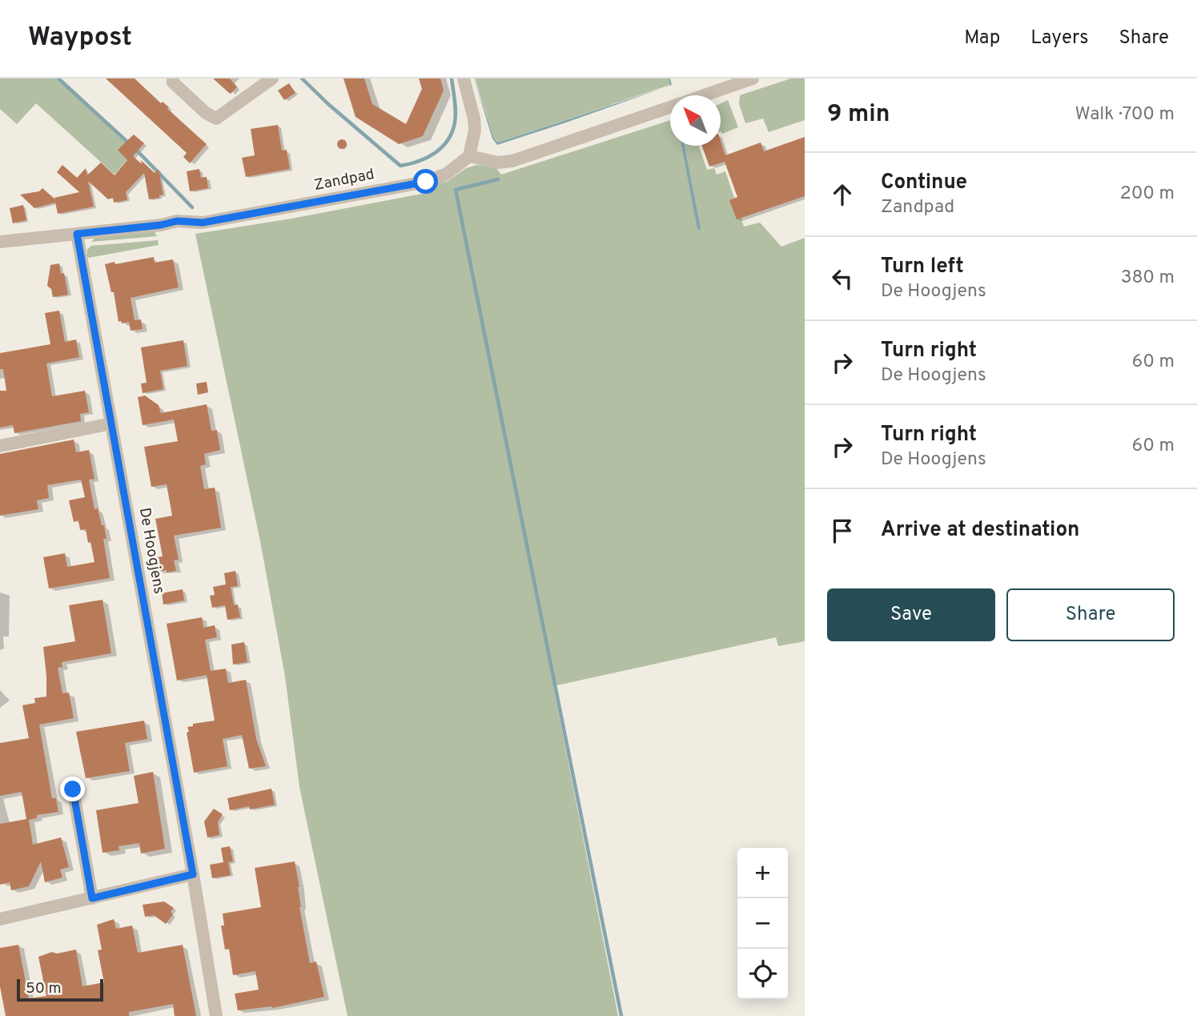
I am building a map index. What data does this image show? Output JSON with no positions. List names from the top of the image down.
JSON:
{
  "streets": {
    "street": ["Zandpad", "De Hoogjens"]
  },
  "crossings": [
    ["Zandpad", "De Hoogjens"]
  ],
  "scale_bar": "50 m",
  "north": "top left",
  "page": {
    "header": "Waypost",
    "nav": ["Map", "Layers", "Share"],
    "heading": ["9 min", "Walk · 700 m"],
    "list": [
      ["Continue", "Zandpad", "200 m"],
      ["Turn left", "De Hoogjens", "380 m"],
      ["Turn right", "De Hoogjens", "60 m"],
      ["Turn right", "De Hoogjens", "60 m"],
      "Arrive at destination"
    ],
    "buttons": ["Save", "Share"],
    "map_buttons": ["+", "−"],
    "scale": "50 m"
  }
}
